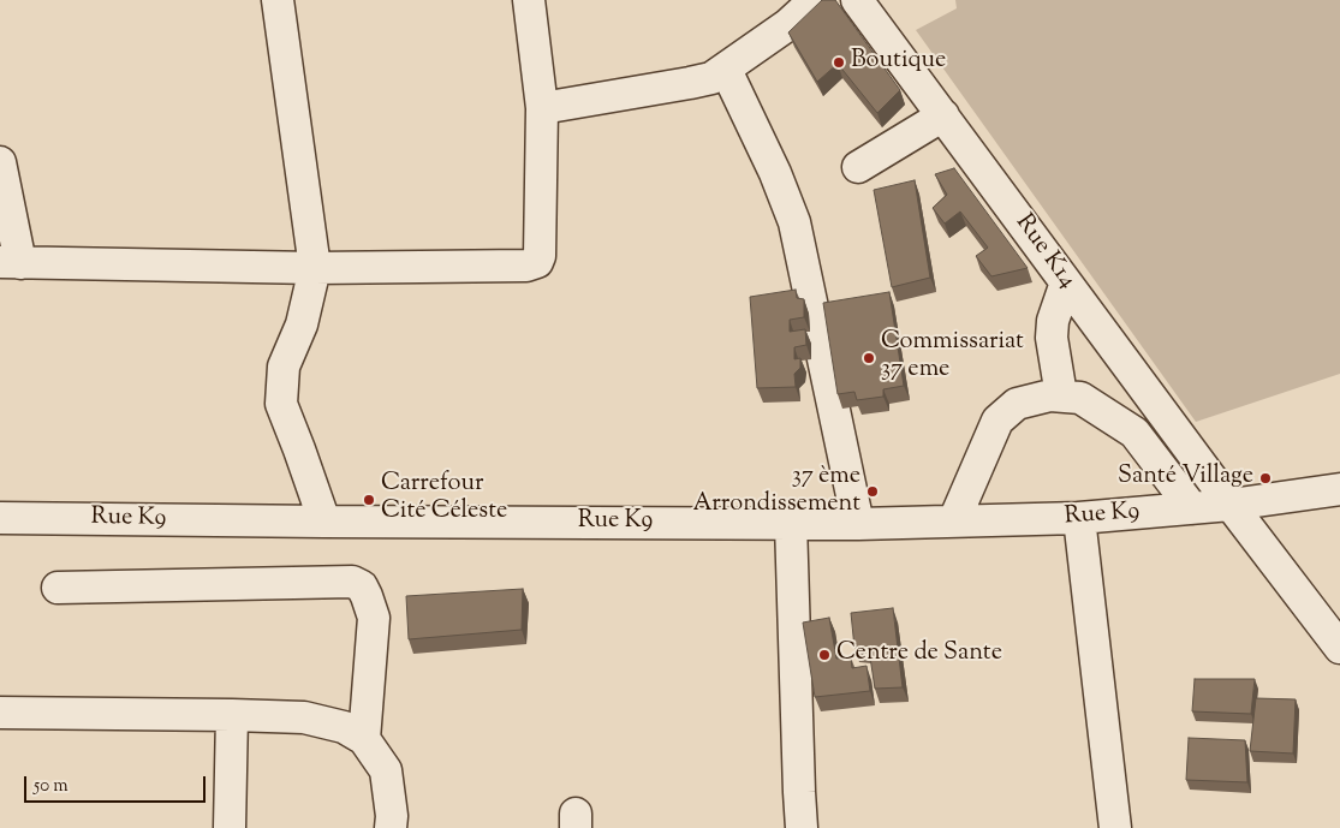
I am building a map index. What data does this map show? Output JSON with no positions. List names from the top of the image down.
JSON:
{
  "streets": {
    "street": ["Rue K14", "Rue K9"]
  },
  "crossings": [
    ["Rue K14", "Rue K9"]
  ],
  "places": [
    "Boutique",
    "Commissariat 37 eme",
    "Santé Village",
    "37 ème Arrondissement",
    "Carrefour Cité Céleste",
    "Centre de Sante"
  ],
  "scale_bar": "50 m"
}
